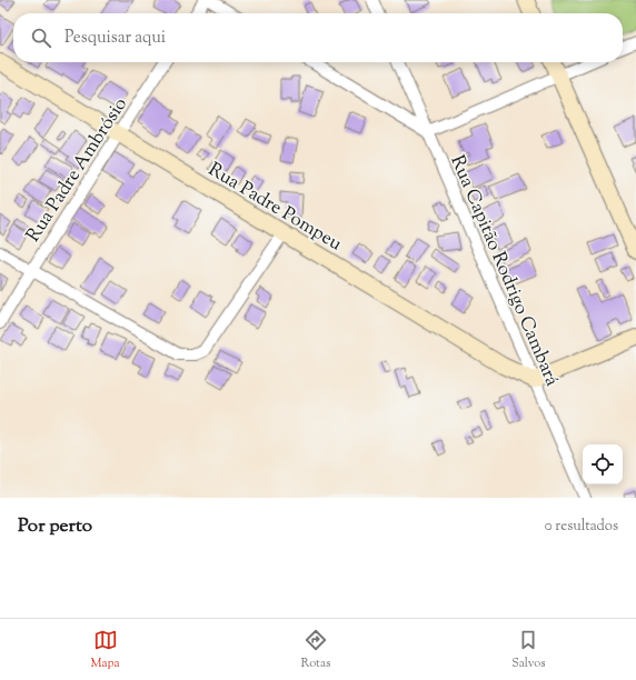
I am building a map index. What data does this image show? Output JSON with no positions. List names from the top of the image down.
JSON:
{
  "streets": {
    "street": ["Rua Padre Ambrósio", "Rua Padre Pompeu", "Rua Capitão Rodrigo Cambará"]
  },
  "crossings": [
    ["Rua Padre Ambrósio", "Rua Padre Pompeu"],
    ["Rua Padre Pompeu", "Rua Capitão Rodrigo Cambará"]
  ],
  "page": {
    "search": "Pesquisar aqui",
    "heading": ["Por perto", "0 resultados"],
    "nav": ["Mapa", "Rotas", "Salvos"]
  }
}
